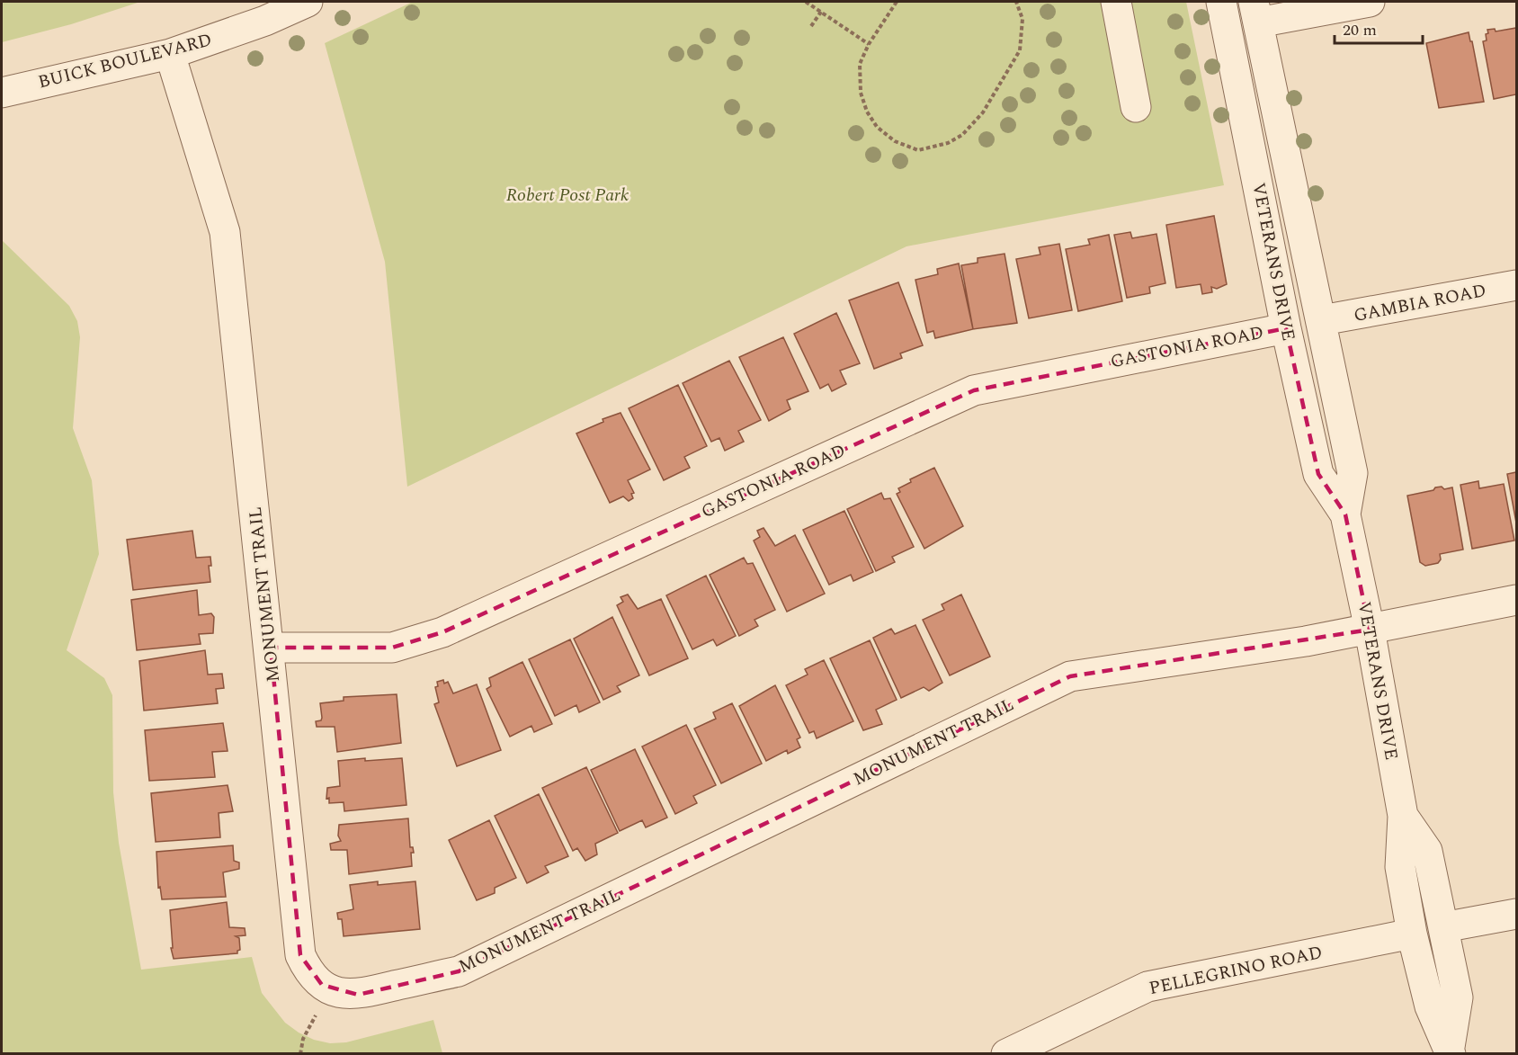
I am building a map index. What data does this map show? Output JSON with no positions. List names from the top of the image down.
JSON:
{
  "streets": {
    "street": [
      "BUICK BOULEVARD",
      "VETERANS DRIVE",
      "GAMBIA ROAD",
      "GASTONIA ROAD",
      "MONUMENT TRAIL",
      "PELLEGRINO ROAD"
    ]
  },
  "crossings": [
    ["BUICK BOULEVARD", "MONUMENT TRAIL"],
    ["VETERANS DRIVE", "GAMBIA ROAD"],
    ["VETERANS DRIVE", "GASTONIA ROAD"],
    ["VETERANS DRIVE", "MONUMENT TRAIL"],
    ["VETERANS DRIVE", "PELLEGRINO ROAD"],
    ["GASTONIA ROAD", "MONUMENT TRAIL"]
  ],
  "parks": ["Robert Post Park"],
  "scale_bar": "20 m"
}
